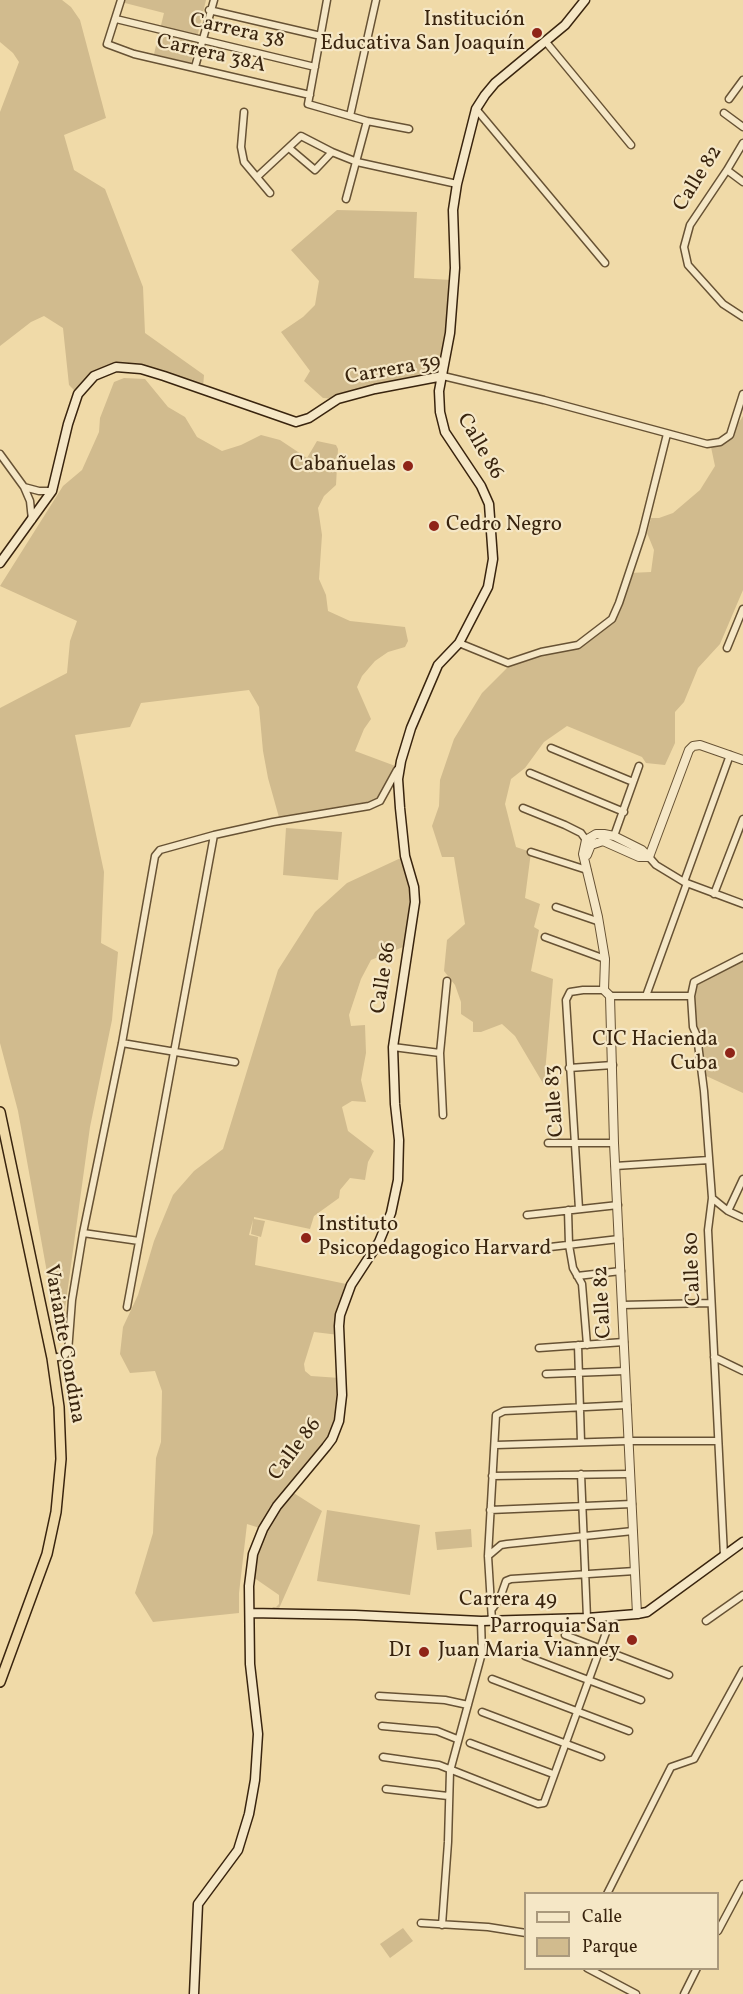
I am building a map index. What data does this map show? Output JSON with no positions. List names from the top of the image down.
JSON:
{
  "streets": {
    "highway": ["Variante Condina"],
    "main road": ["Carrera 39", "Calle 86", "Carrera 49"],
    "street": [
      "Carrera 38",
      "Carrera 38A",
      "Calle 82",
      "Calle 83",
      "Calle 80"
    ]
  },
  "crossings": [
    ["Carrera 38", "Carrera 38A"],
    ["Calle 82", "Calle 83"],
    ["Calle 82", "Carrera 49"],
    ["Carrera 39", "Calle 86"],
    ["Calle 86", "Carrera 49"],
    ["Calle 80", "Carrera 49"]
  ],
  "places": [
    "Institución Educativa San Joaquín",
    "Cabañuelas",
    "Cedro Negro",
    "CIC Hacienda Cuba",
    "Instituto Psicopedagogico Harvard",
    "Parroquia San Juan Maria Vianney",
    "D1"
  ],
  "legend": ["Calle", "Parque"]
}
